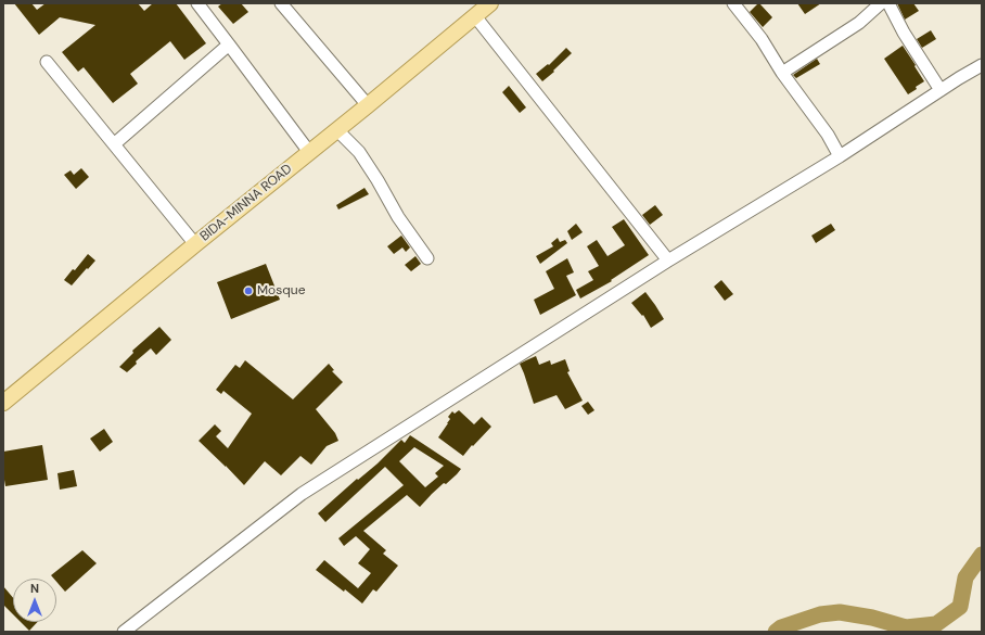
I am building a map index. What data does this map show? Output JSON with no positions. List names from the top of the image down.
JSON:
{
  "streets": {
    "main road": ["BIDA-MINNA ROAD"]
  },
  "places": ["Mosque"],
  "north": "top"
}
